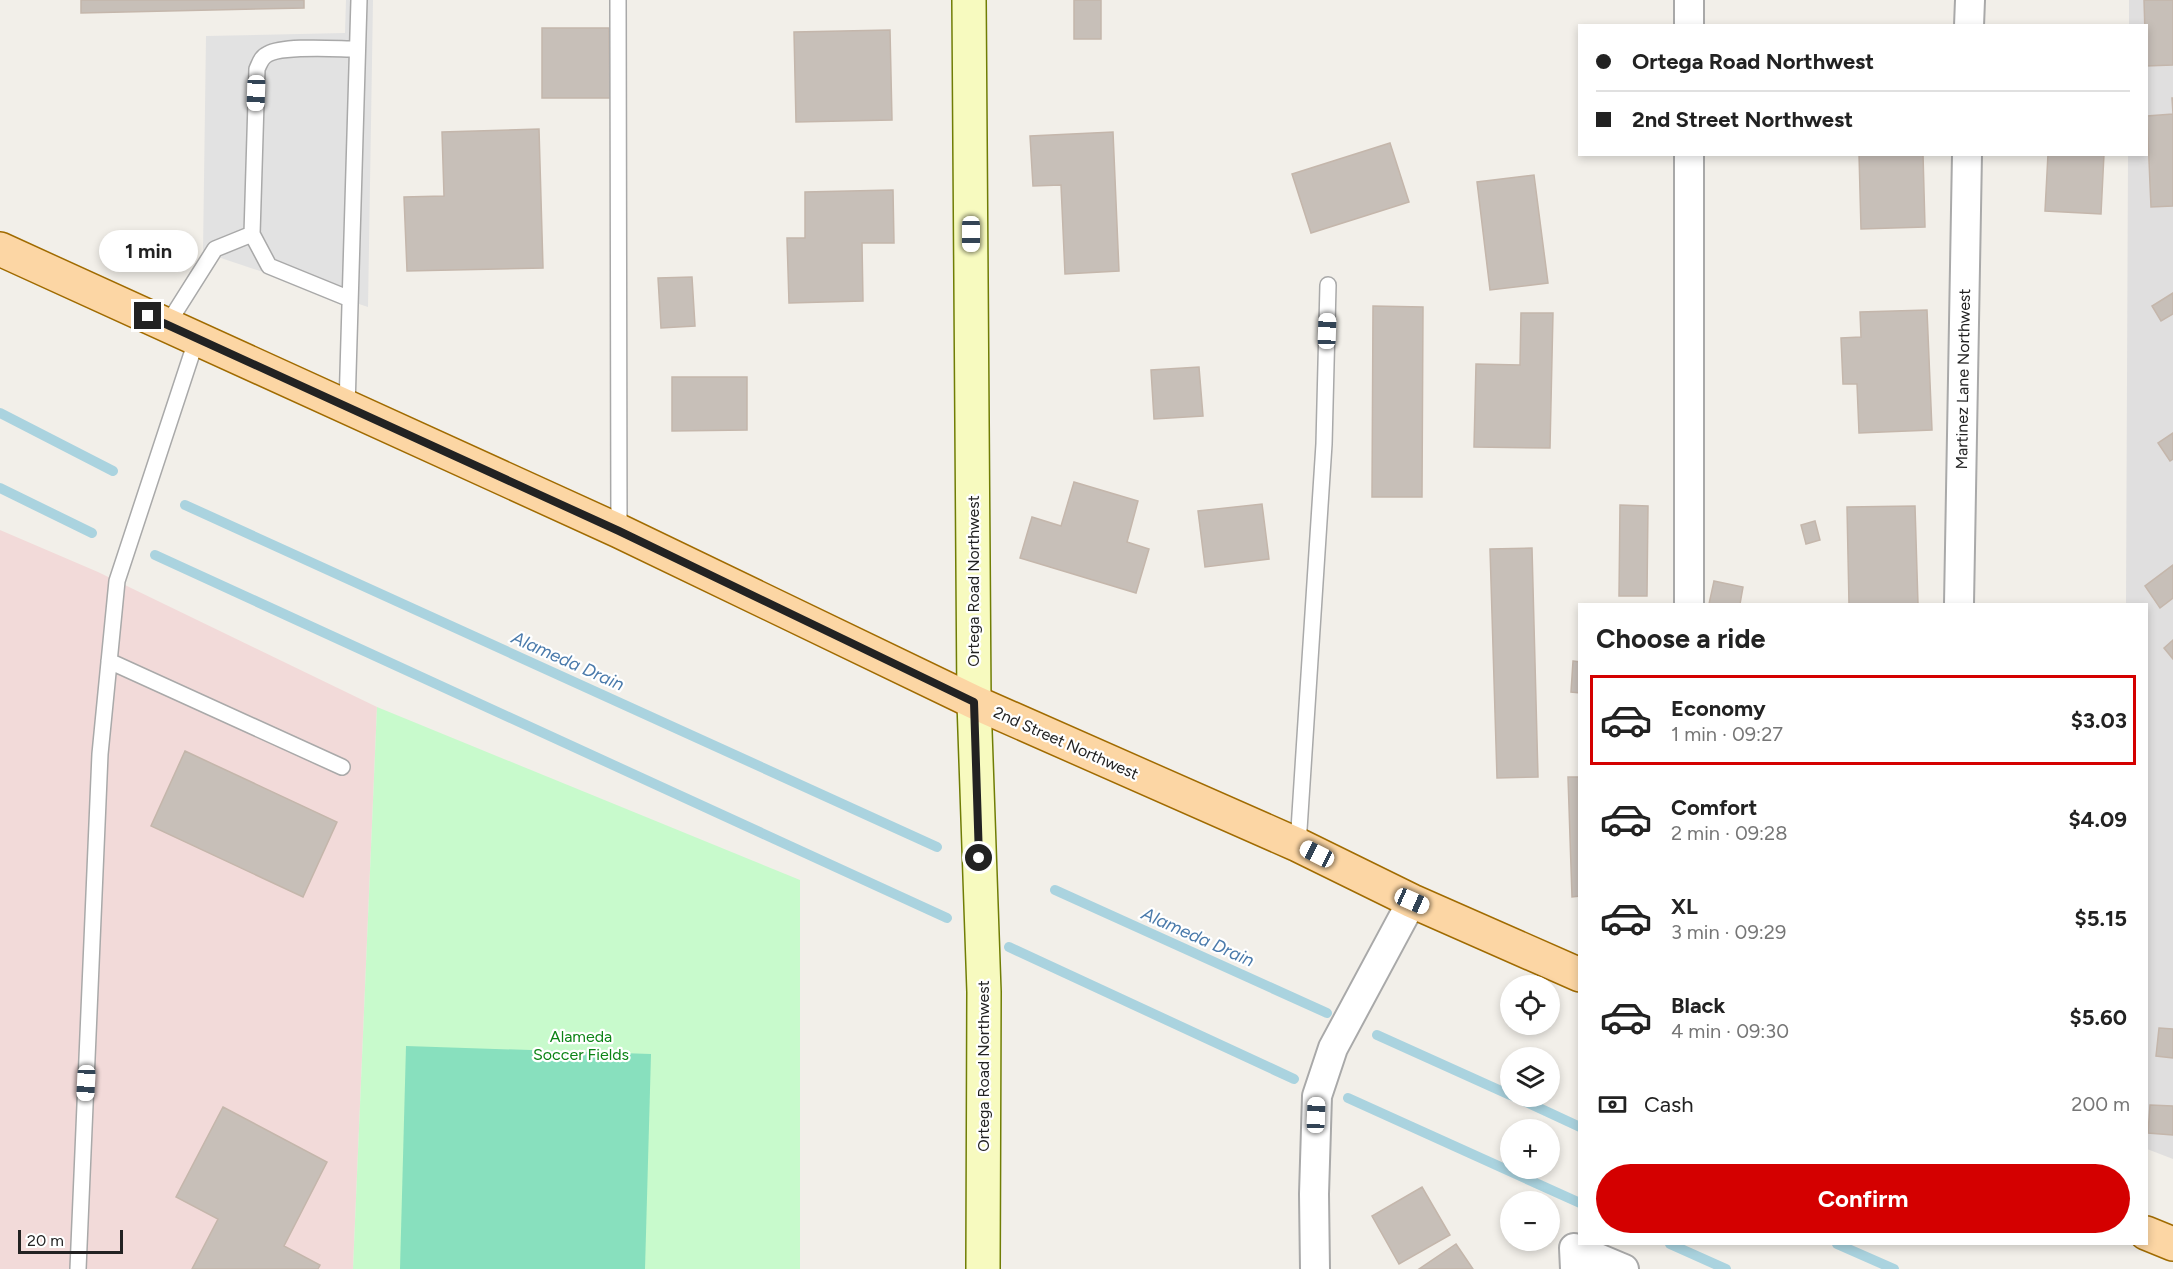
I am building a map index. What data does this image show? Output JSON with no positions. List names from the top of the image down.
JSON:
{
  "streets": {
    "main road": ["2nd Street Northwest"],
    "street": ["Martinez Lane Northwest", "Ortega Road Northwest"]
  },
  "crossings": [
    ["Ortega Road Northwest", "2nd Street Northwest"]
  ],
  "water": ["Alameda Drain"],
  "parks": ["Alameda Soccer Fields"],
  "scale_bar": "20 m",
  "page": {
    "banner": ["Ortega Road Northwest", "2nd Street Northwest"],
    "bubble": "1 min",
    "heading": "Choose a ride",
    "list": [
      {
        "name": "Economy",
        "note": "1 min · 09:27",
        "value": "$3.03"
      },
      {
        "name": "Comfort",
        "note": "2 min · 09:28",
        "value": "$4.09"
      },
      {
        "name": "XL",
        "note": "3 min · 09:29",
        "value": "$5.15"
      },
      {
        "name": "Black",
        "note": "4 min · 09:30",
        "value": "$5.60"
      }
    ],
    "map_buttons": ["+", "−"],
    "pay": ["Cash", "200 m"],
    "buttons": "Confirm",
    "scale": "20 m"
  }
}
